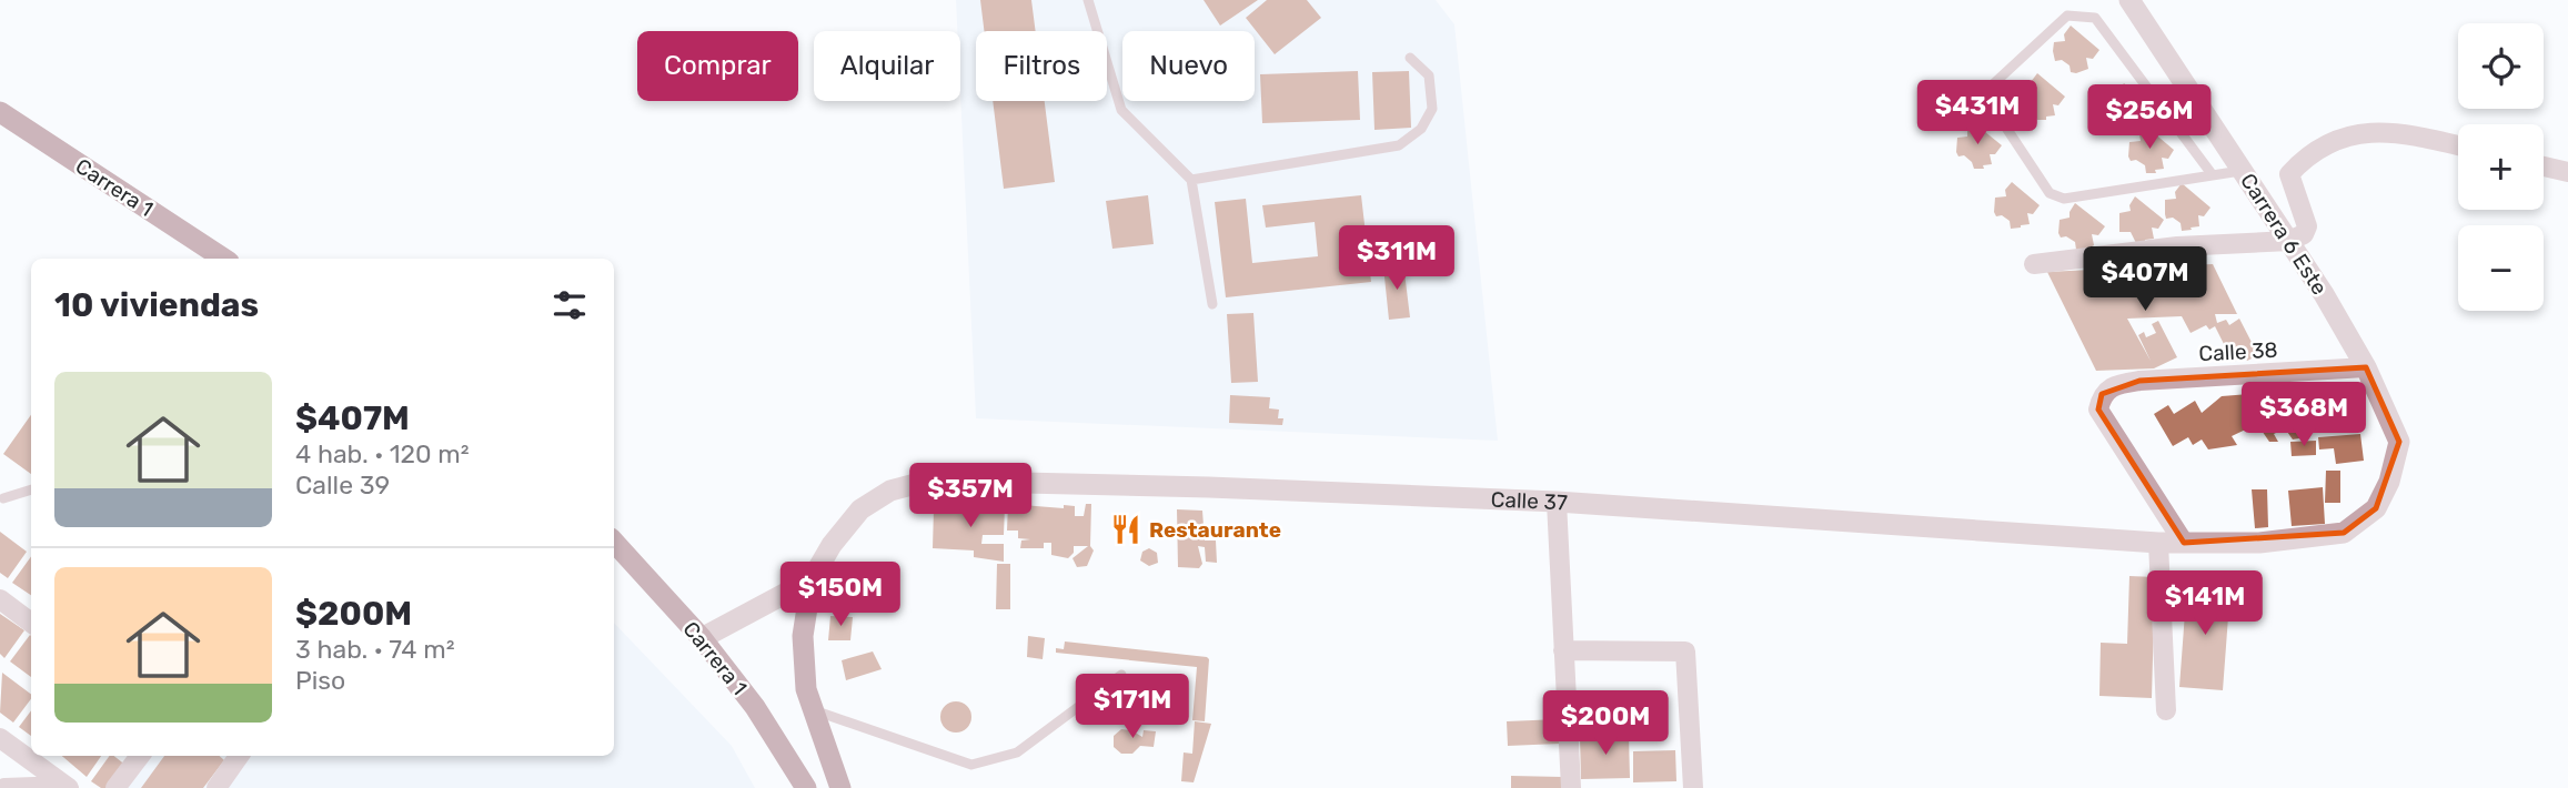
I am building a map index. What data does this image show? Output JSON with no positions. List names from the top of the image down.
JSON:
{
  "streets": {
    "main road": ["Carrera 1"],
    "street": ["Carrera 6 Este", "Calle 38", "Calle 37"]
  },
  "crossings": [
    ["Carrera 6 Este", "Calle 38"],
    ["Carrera 6 Este", "Calle 37"],
    ["Calle 38", "Calle 37"]
  ],
  "places": {
    "restaurant": ["Restaurante"]
  },
  "page": {
    "map_buttons": ["+", "−"],
    "chip": [
      "Comprar",
      "Alquilar",
      "Filtros",
      "Nuevo"
    ],
    "price": [
      "$431M",
      "$256M",
      "$311M",
      "$407M",
      "$368M",
      "$357M",
      "$150M",
      "$141M",
      "$171M",
      "$200M"
    ],
    "heading": "10 viviendas",
    "list": [
      {
        "name": "$407M",
        "note": "4 hab. · 120 m² · Calle 39"
      },
      {
        "name": "$200M",
        "note": "3 hab. · 74 m² · Piso"
      }
    ]
  }
}
